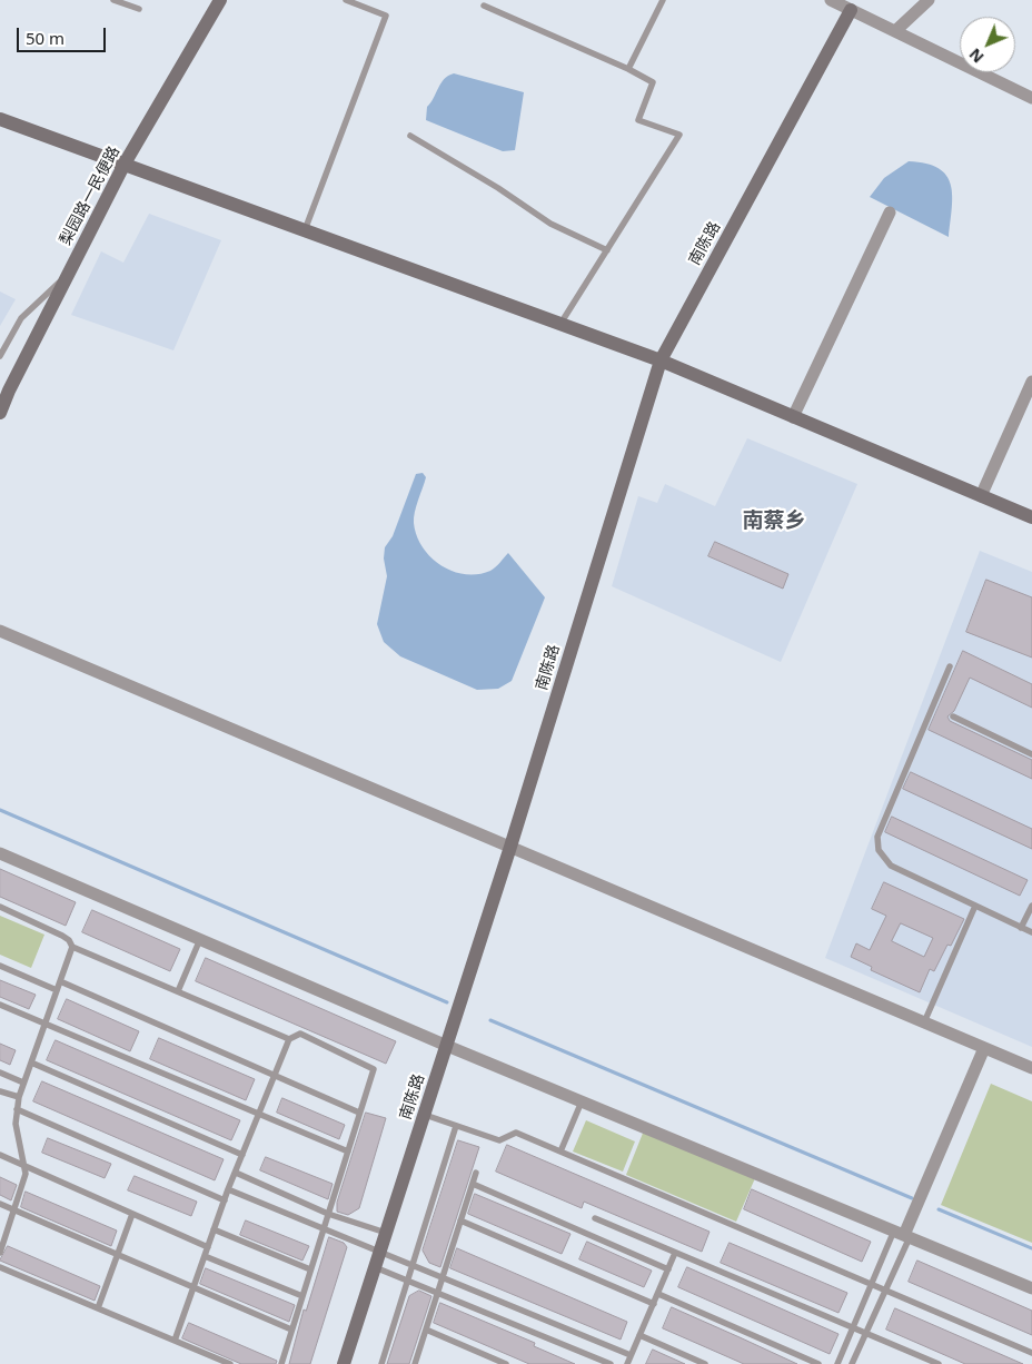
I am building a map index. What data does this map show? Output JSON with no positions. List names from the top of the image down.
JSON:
{
  "streets": {
    "street": ["梨园路一民便路", "南陈路"]
  },
  "districts": ["南蔡乡"],
  "scale_bar": "50 m",
  "north": "bottom left"
}
